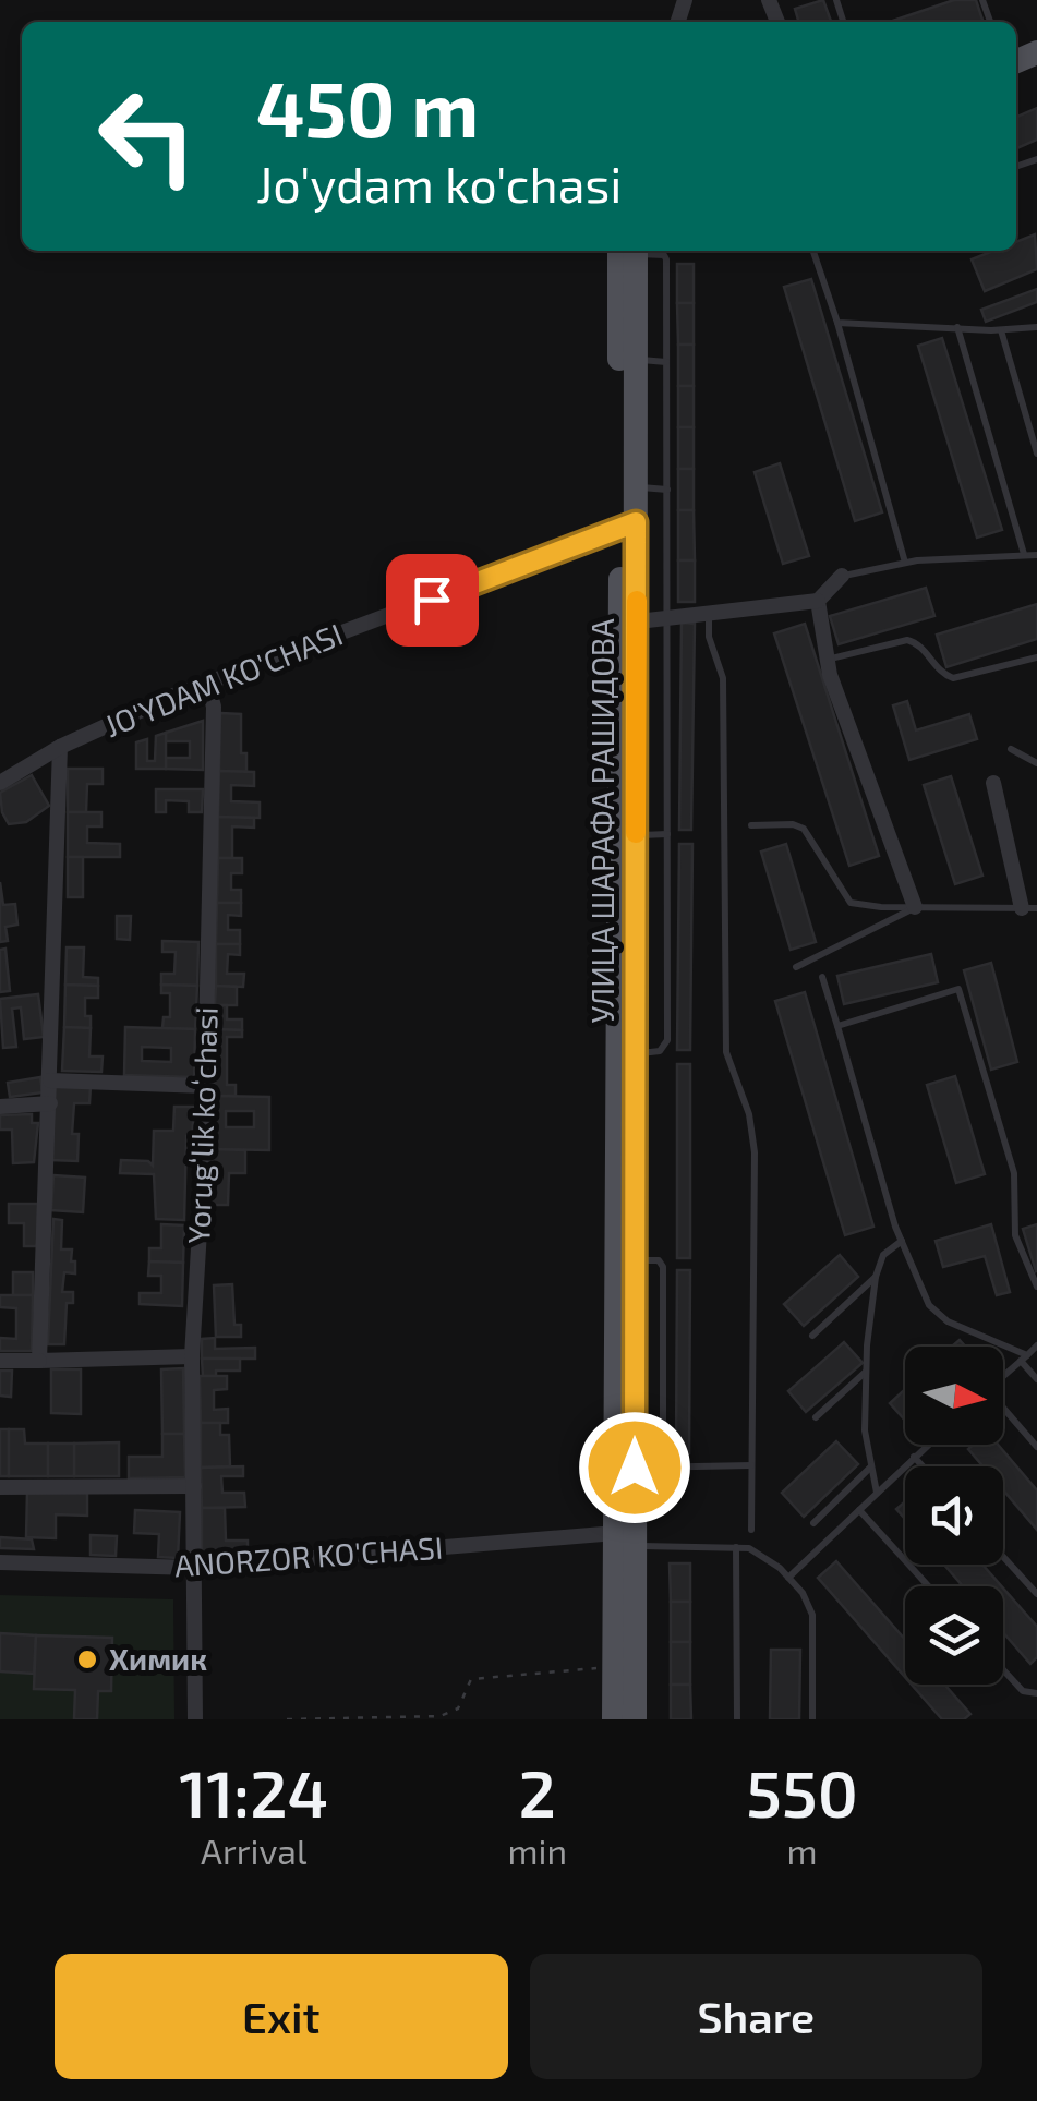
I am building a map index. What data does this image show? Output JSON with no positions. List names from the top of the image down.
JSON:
{
  "streets": {
    "main road": ["УЛИЦА ШАРАФА РАШИДОВА"],
    "street": ["JO'YDAM KO'CHASI", "Yorugʻlik koʻchasi", "ANORZOR KO'CHASI"]
  },
  "crossings": [
    ["JO'YDAM KO'CHASI", "УЛИЦА ШАРАФА РАШИДОВА"],
    ["JO'YDAM KO'CHASI", "Yorugʻlik koʻchasi"],
    ["УЛИЦА ШАРАФА РАШИДОВА", "ANORZOR KO'CHASI"],
    ["Yorugʻlik koʻchasi", "ANORZOR KO'CHASI"]
  ],
  "places": ["Химик"],
  "north": "right",
  "page": {
    "turn": ["450 m", "Jo'ydam ko'chasi"],
    "eta": [
      "11:24",
      "Arrival",
      "2",
      "min",
      "550",
      "m"
    ],
    "buttons": ["Exit", "Share"]
  }
}
